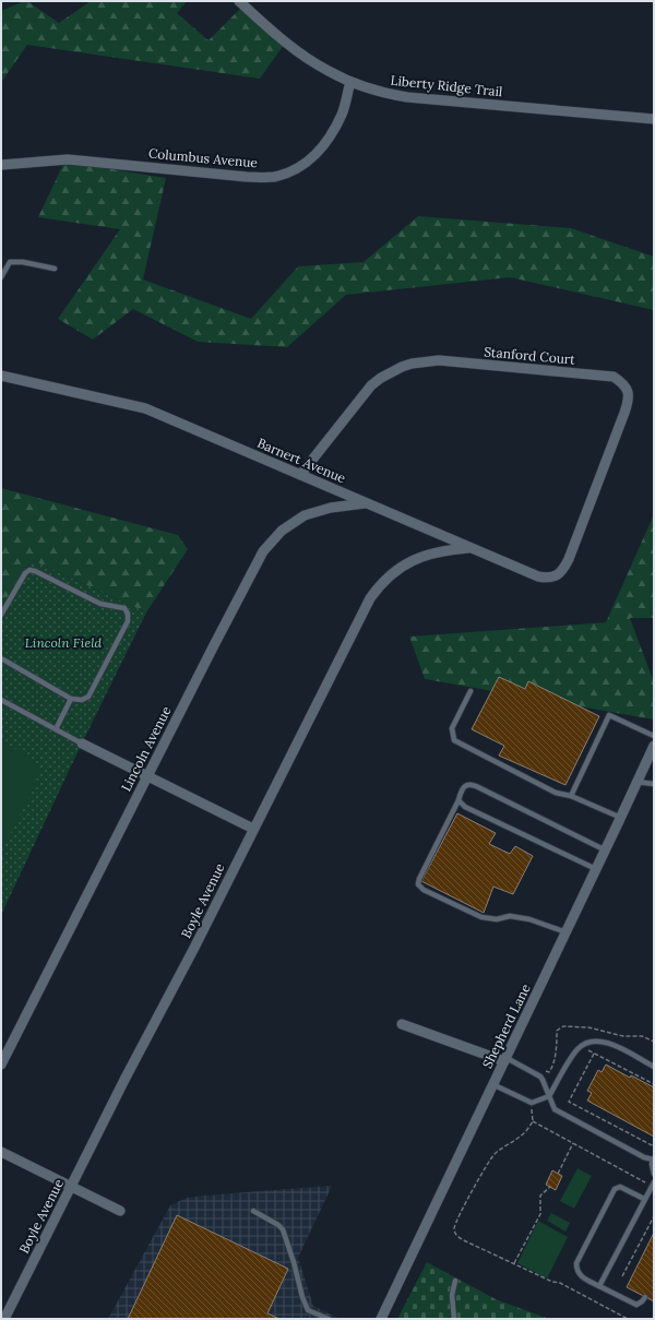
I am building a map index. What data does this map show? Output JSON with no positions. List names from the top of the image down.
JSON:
{
  "streets": {
    "street": [
      "Liberty Ridge Trail",
      "Columbus Avenue",
      "Stanford Court",
      "Barnert Avenue",
      "Lincoln Avenue",
      "Boyle Avenue",
      "Shepherd Lane"
    ]
  },
  "crossings": [
    ["Liberty Ridge Trail", "Columbus Avenue"],
    ["Stanford Court", "Barnert Avenue"],
    ["Barnert Avenue", "Lincoln Avenue"],
    ["Barnert Avenue", "Boyle Avenue"]
  ],
  "parks": ["Lincoln Field"]
}
